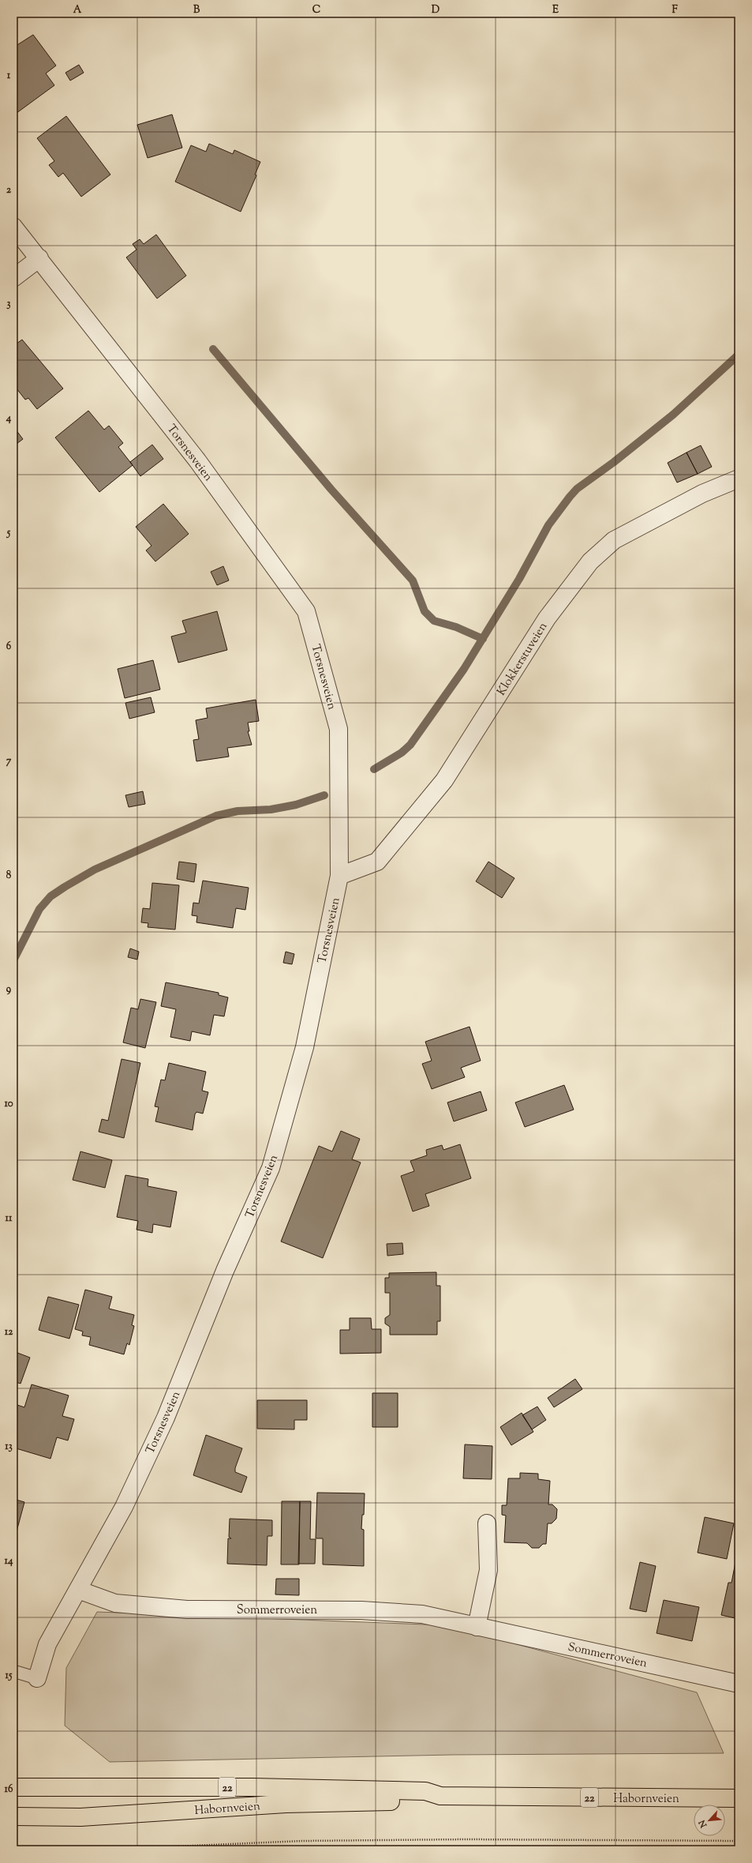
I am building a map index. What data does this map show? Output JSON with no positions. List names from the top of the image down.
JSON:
{
  "streets": {
    "highway": ["22", "Habornveien"],
    "street": ["Torsnesveien", "Klokkerstuveien", "Sommerroveien"]
  },
  "crossings": [
    ["Torsnesveien", "Klokkerstuveien"],
    ["Torsnesveien", "Sommerroveien"]
  ],
  "north": "bottom left",
  "grid": {
    "columns": [
      "A",
      "B",
      "C",
      "D",
      "E",
      "F"
    ],
    "rows": [
      "1",
      "2",
      "3",
      "4",
      "5",
      "6",
      "7",
      "8",
      "9",
      "10",
      "11",
      "12",
      "13",
      "14",
      "15",
      "16"
    ]
  }
}
